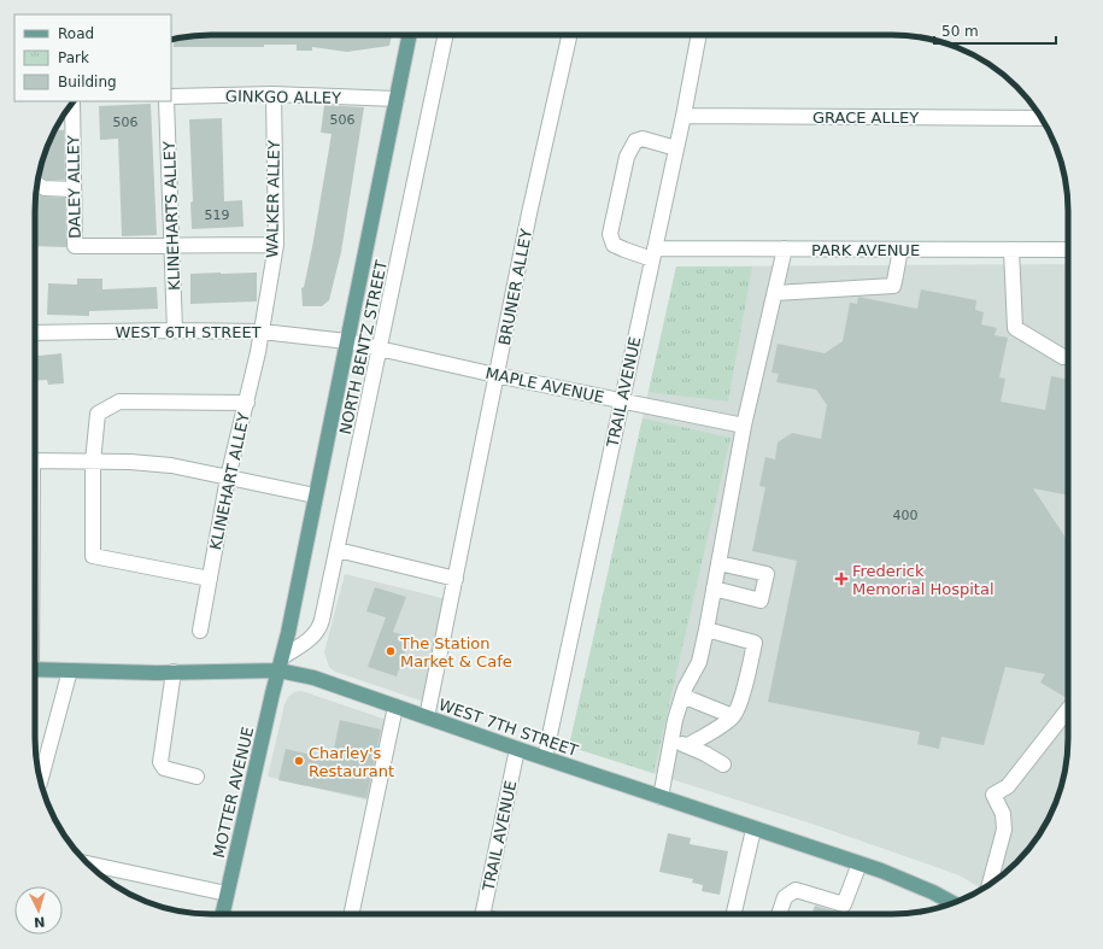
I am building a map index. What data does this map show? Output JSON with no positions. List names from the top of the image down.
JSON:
{
  "streets": {
    "main road": ["NORTH BENTZ STREET", "WEST 7TH STREET", "MOTTER AVENUE"],
    "street": [
      "GINKGO ALLEY",
      "GRACE ALLEY",
      "DALEY ALLEY",
      "WALKER ALLEY",
      "KLINEHARTS ALLEY",
      "PARK AVENUE",
      "BRUNER ALLEY",
      "WEST 6TH STREET",
      "MAPLE AVENUE",
      "TRAIL AVENUE",
      "KLINEHART ALLEY"
    ]
  },
  "crossings": [
    ["GINKGO ALLEY", "WALKER ALLEY"],
    ["GINKGO ALLEY", "NORTH BENTZ STREET"],
    ["GRACE ALLEY", "TRAIL AVENUE"],
    ["DALEY ALLEY", "WALKER ALLEY"],
    ["DALEY ALLEY", "KLINEHARTS ALLEY"],
    ["WALKER ALLEY", "WEST 6TH STREET"],
    ["WALKER ALLEY", "KLINEHART ALLEY"],
    ["KLINEHARTS ALLEY", "WEST 6TH STREET"],
    ["PARK AVENUE", "TRAIL AVENUE"],
    ["BRUNER ALLEY", "MAPLE AVENUE"],
    ["BRUNER ALLEY", "WEST 7TH STREET"],
    ["WEST 6TH STREET", "NORTH BENTZ STREET"],
    ["WEST 6TH STREET", "MAPLE AVENUE"],
    ["WEST 6TH STREET", "KLINEHART ALLEY"],
    ["NORTH BENTZ STREET", "MAPLE AVENUE"],
    ["NORTH BENTZ STREET", "WEST 7TH STREET"],
    ["NORTH BENTZ STREET", "MOTTER AVENUE"],
    ["MAPLE AVENUE", "TRAIL AVENUE"],
    ["TRAIL AVENUE", "WEST 7TH STREET"],
    ["WEST 7TH STREET", "MOTTER AVENUE"]
  ],
  "places": {
    "health": ["Frederick Memorial Hospital"],
    "other": ["The Station Market & Cafe", "Charley's Restaurant"]
  },
  "house_numbers": [
    "506",
    "506",
    "519",
    "400"
  ],
  "legend": ["Road", "Park", "Building"],
  "scale_bar": "50 m",
  "north": "bottom"
}
